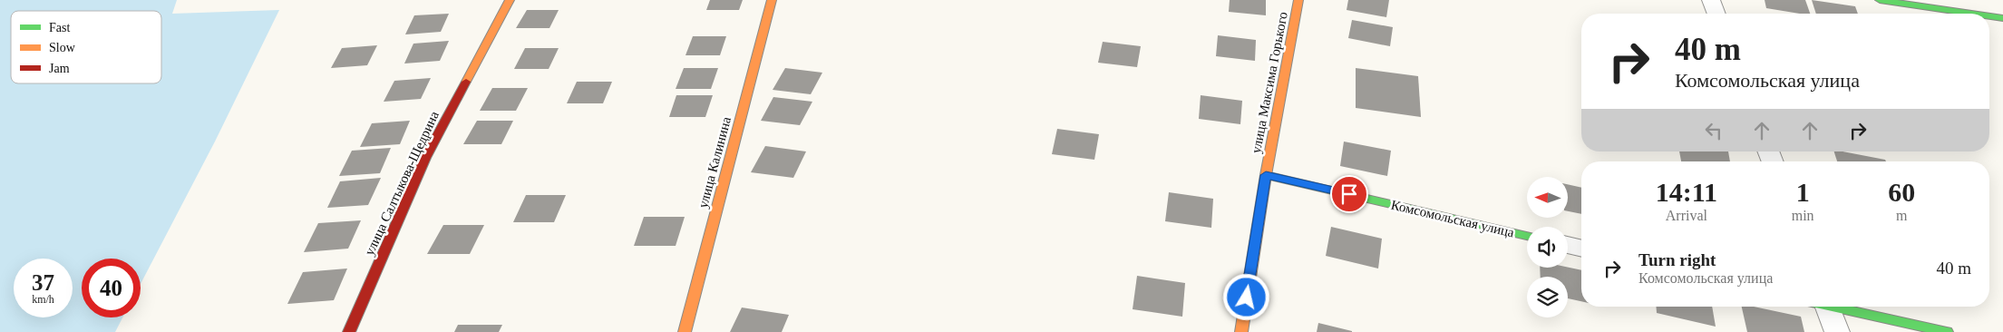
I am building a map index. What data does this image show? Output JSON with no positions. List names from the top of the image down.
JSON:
{
  "streets": {
    "street": [
      "улица Максима Горького",
      "улица Калинина",
      "улица Салтыкова-Щедрина",
      "Комсомольская улица"
    ]
  },
  "crossings": [
    ["улица Максима Горького", "Комсомольская улица"]
  ],
  "legend": ["Fast", "Slow", "Jam"],
  "north": "left",
  "page": {
    "turn": ["40 m", "Комсомольская улица"],
    "eta": [
      "14:11",
      "Arrival",
      "1",
      "min",
      "60",
      "m"
    ],
    "list": [
      {
        "name": "Turn right",
        "note": "Комсомольская улица",
        "value": "40 m"
      }
    ],
    "speed": "37 km/h",
    "limit": "40"
  }
}
